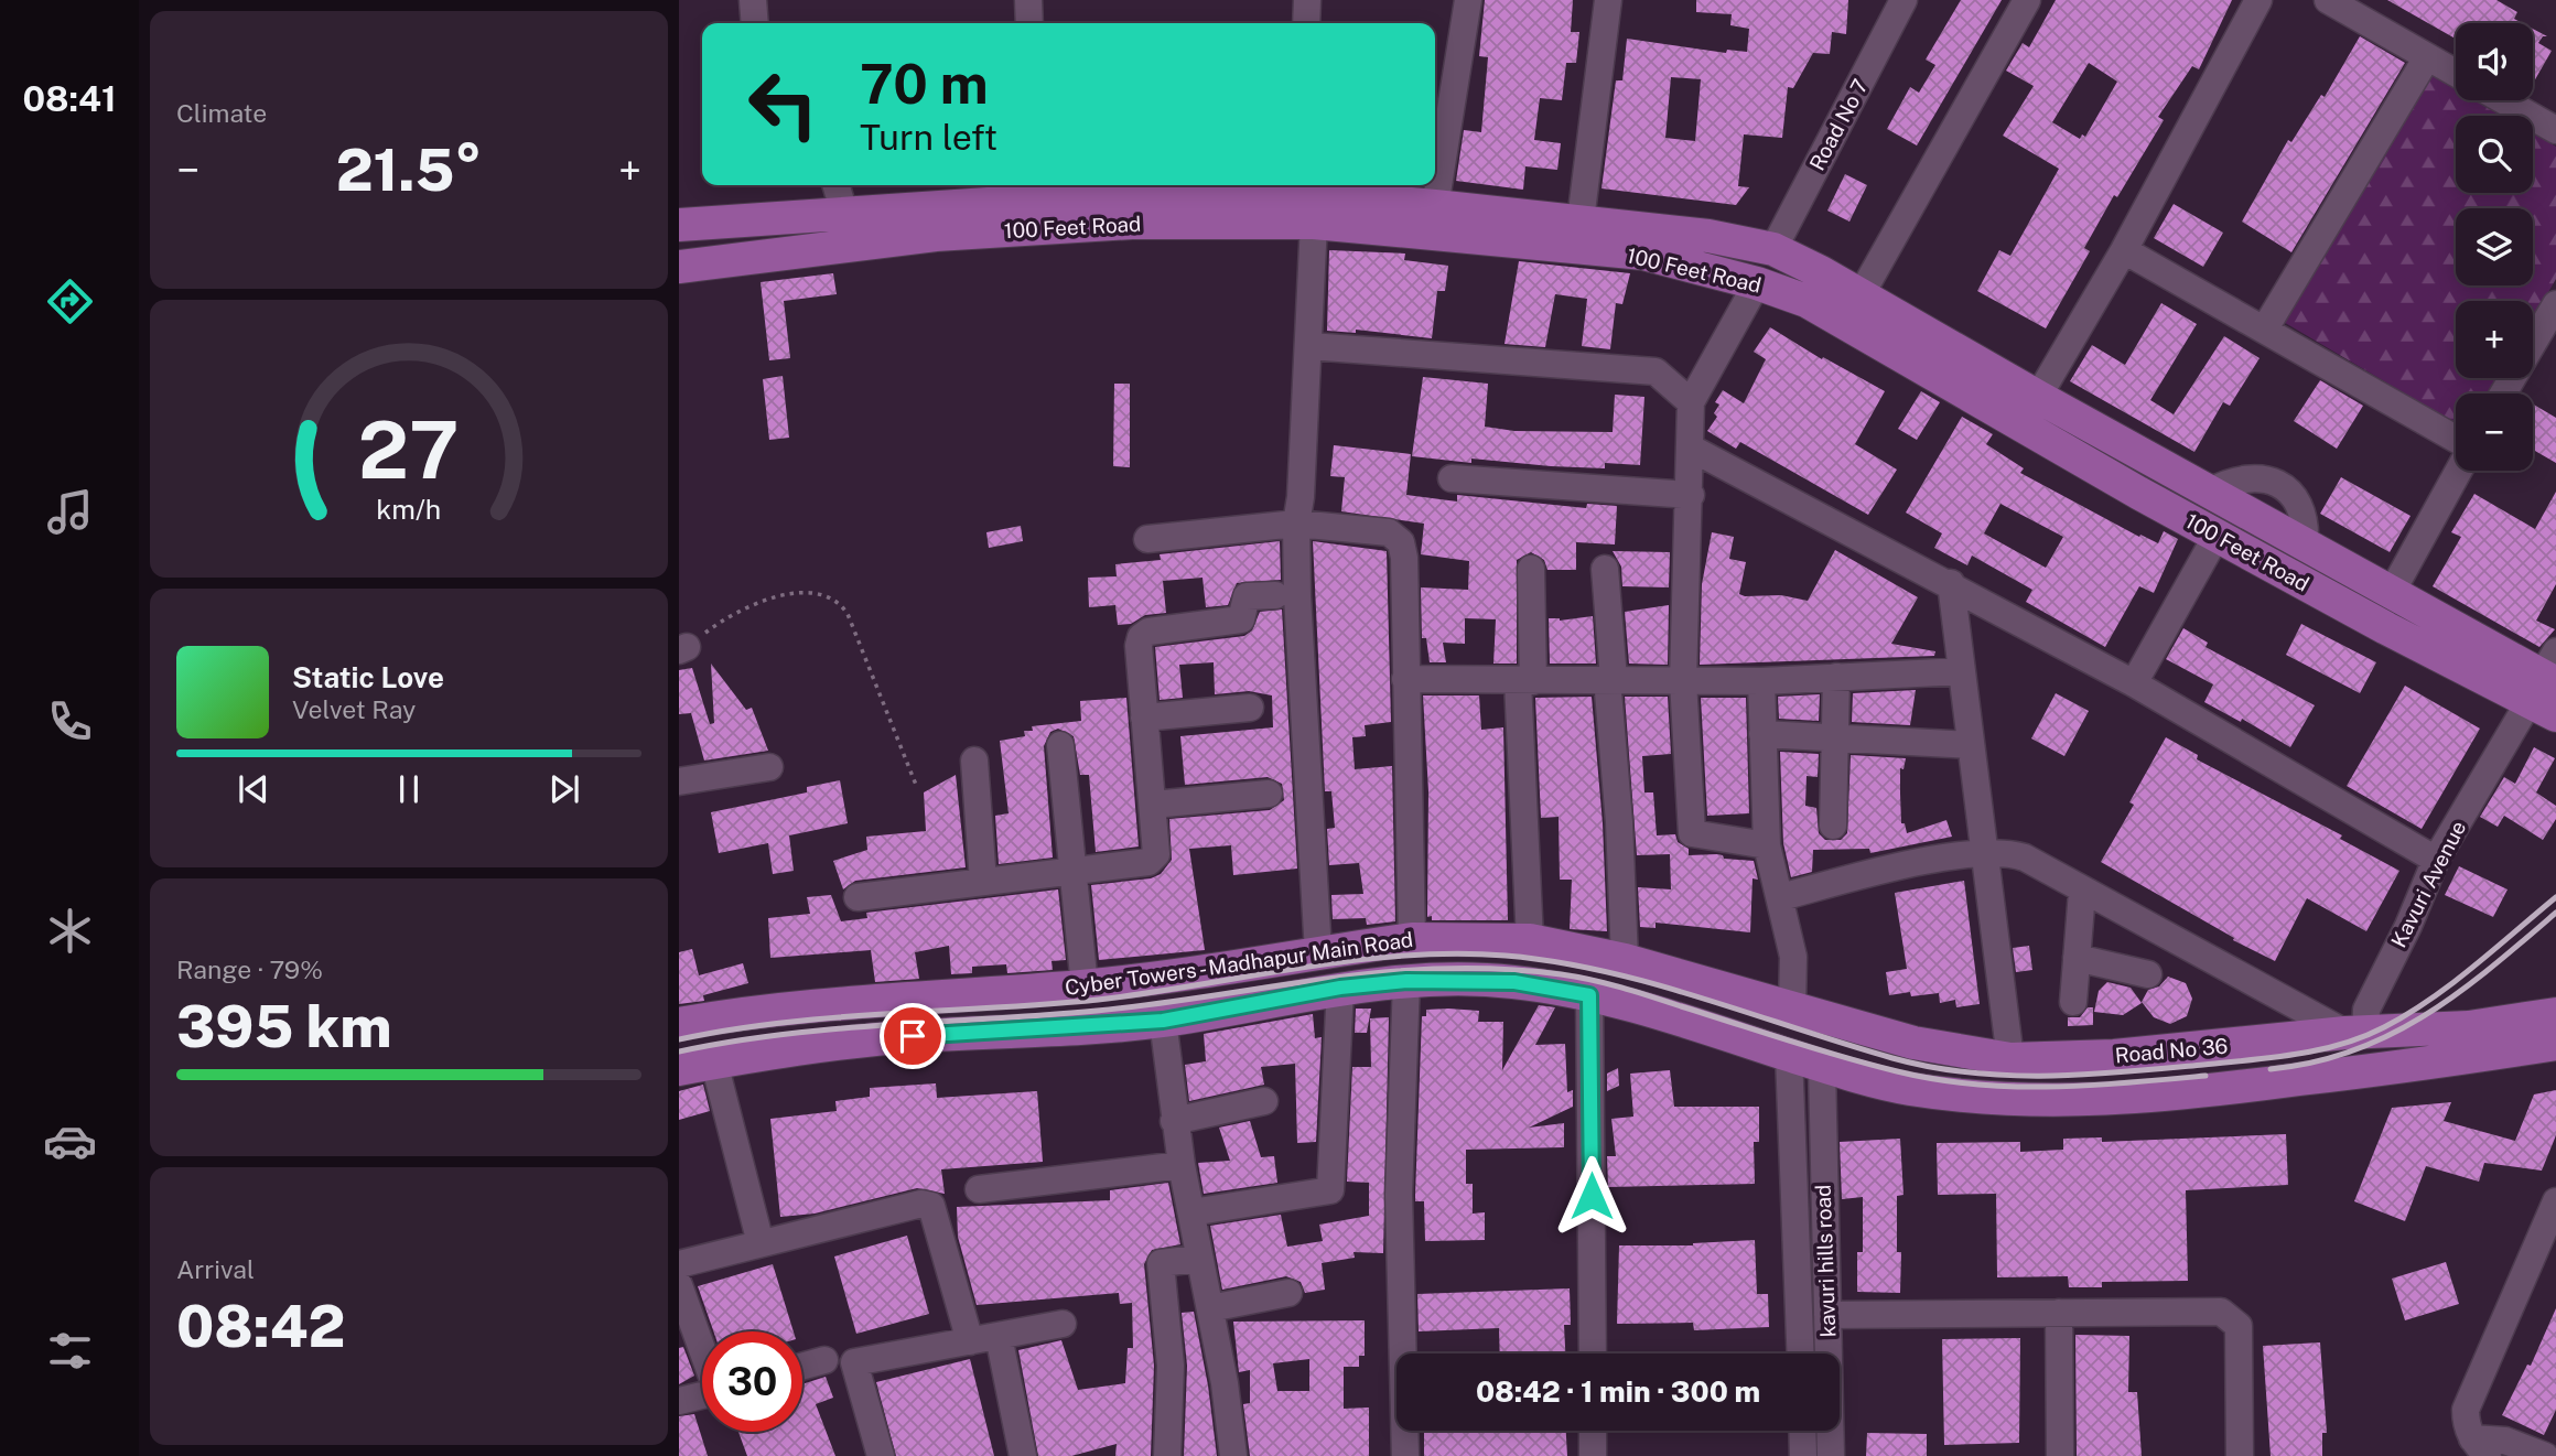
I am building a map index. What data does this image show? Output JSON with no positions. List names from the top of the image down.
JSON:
{
  "streets": {
    "main road": ["100 Feet Road", "Cyber Towers - Madhapur Main Road", "Road No 36"],
    "street": ["Road No 7", "Kavuri Avenue", "kavuri hills road"]
  },
  "crossings": [
    ["Road No 7", "100 Feet Road"],
    ["100 Feet Road", "Kavuri Avenue"],
    ["Kavuri Avenue", "Road No 36"],
    ["Cyber Towers - Madhapur Main Road", "Road No 36"],
    ["Cyber Towers - Madhapur Main Road", "kavuri hills road"],
    ["Road No 36", "kavuri hills road"]
  ],
  "page": {
    "tabs": "08:41",
    "tile": [
      "Climate",
      ["Range · 79%", "395 km"],
      ["Arrival", "08:42"]
    ],
    "map_buttons": ["+", "−"],
    "turn": ["70 m", "Turn left"],
    "heat": ["−", "21.5°", "+"],
    "song": ["Static Love", "Velvet Ray"],
    "limit": "30",
    "trip": "08:42 · 1 min · 300 m",
    "gauge": ["27", "km/h"]
  }
}
